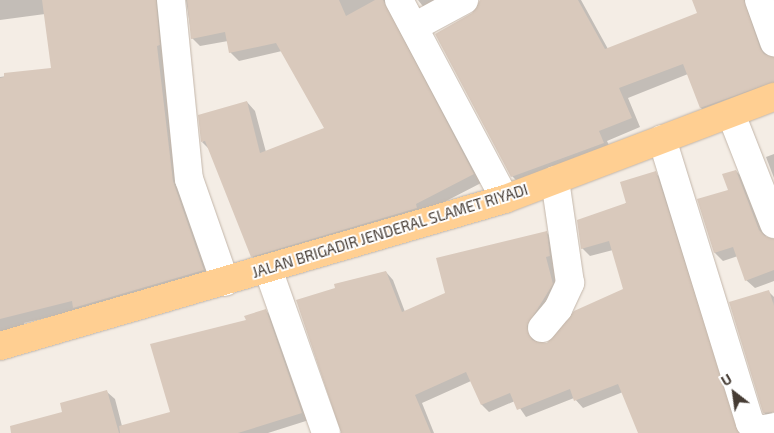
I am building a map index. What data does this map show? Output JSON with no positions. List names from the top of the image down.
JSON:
{
  "streets": {
    "main road": ["JALAN BRIGADIR JENDERAL SLAMET RIYADI"]
  },
  "north": "top left"
}
